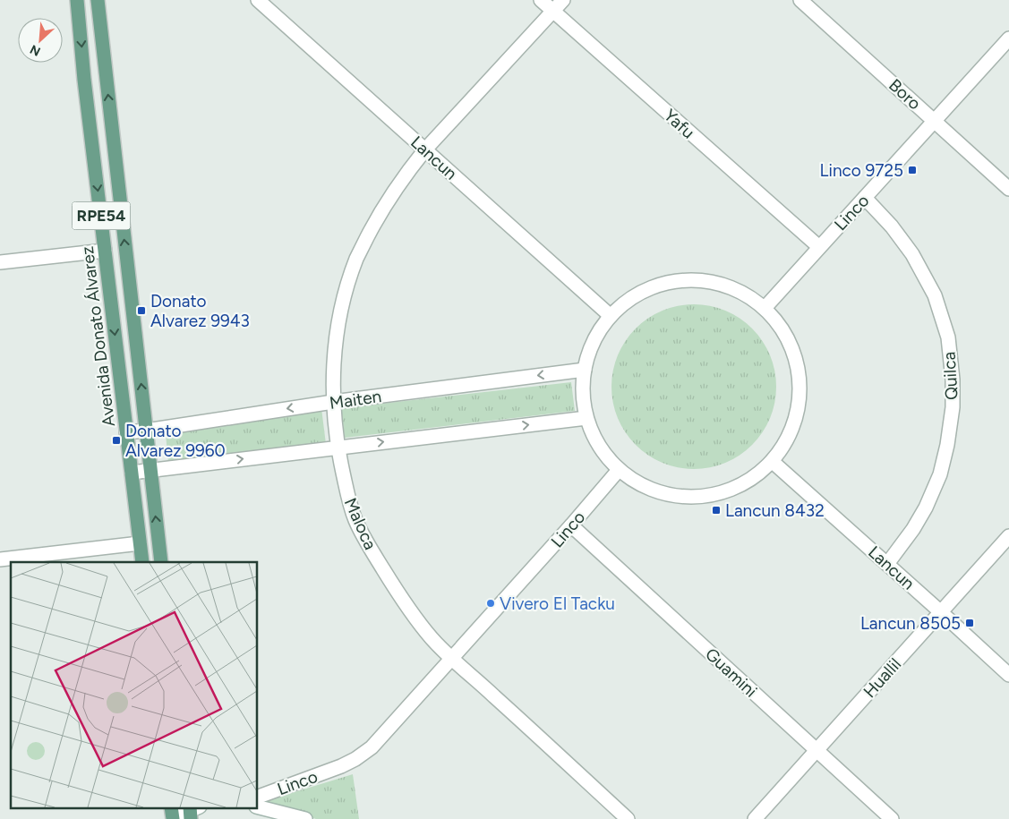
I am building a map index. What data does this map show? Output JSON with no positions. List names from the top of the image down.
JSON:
{
  "streets": {
    "main road": ["RPE54", "Avenida Donato Álvarez"],
    "street": [
      "Boro",
      "Yafu",
      "Lancun",
      "Linco",
      "Quilca",
      "Maiten",
      "Maloca",
      "Guamini",
      "Huallil"
    ]
  },
  "crossings": [
    ["Boro", "Linco"],
    ["Yafu", "Linco"],
    ["Yafu", "Maloca"],
    ["Lancun", "Quilca"],
    ["Lancun", "Maloca"],
    ["Lancun", "Huallil"],
    ["Linco", "Quilca"],
    ["Linco", "Maloca"],
    ["Linco", "Guamini"],
    ["RPE54", "Maiten"],
    ["Avenida Donato Álvarez", "Maiten"],
    ["Maiten", "Maloca"],
    ["Guamini", "Huallil"]
  ],
  "places": {
    "transit": [
      "Linco 9725",
      "Donato Alvarez 9943",
      "Donato Alvarez 9960",
      "Lancun 8432",
      "Lancun 8505"
    ],
    "other": ["Vivero El Tacku"]
  },
  "north": "bottom left"
}
